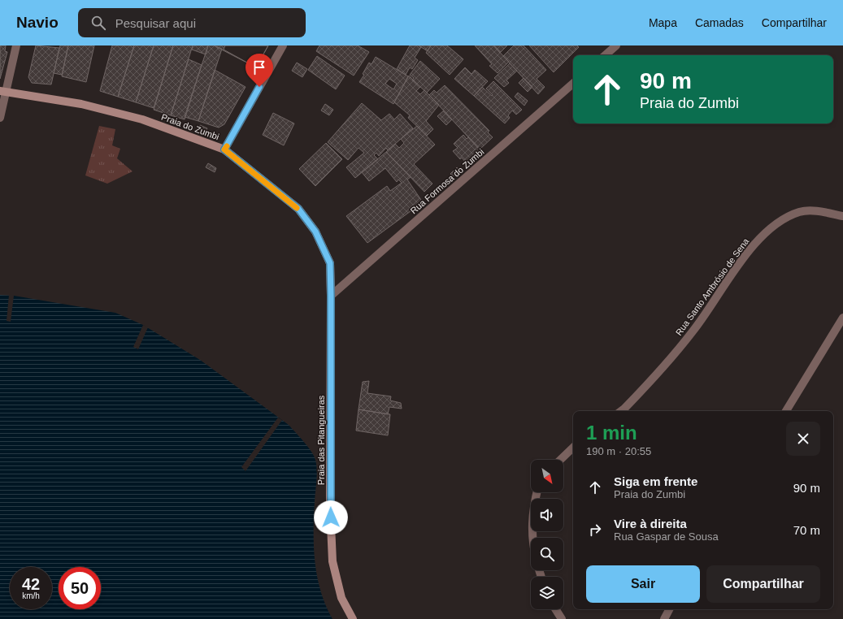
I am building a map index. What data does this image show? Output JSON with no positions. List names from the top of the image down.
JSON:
{
  "streets": {
    "main road": ["Praia do Zumbi", "Praia das Pitangueiras"],
    "street": ["Rua Formosa do Zumbi", "Rua Santo Ambrósio de Sena"]
  },
  "crossings": [
    ["Praia do Zumbi", "Rua Formosa do Zumbi"],
    ["Praia do Zumbi", "Praia das Pitangueiras"],
    ["Rua Formosa do Zumbi", "Praia das Pitangueiras"]
  ],
  "north": "bottom right",
  "page": {
    "header": "Navio",
    "search": "Pesquisar aqui",
    "nav": ["Mapa", "Camadas", "Compartilhar"],
    "turn": ["90 m", "Praia do Zumbi"],
    "heading": ["1 min", "190 m · 20:55"],
    "list": [
      {
        "name": "Siga em frente",
        "note": "Praia do Zumbi",
        "value": "90 m"
      },
      {
        "name": "Vire à direita",
        "note": "Rua Gaspar de Sousa",
        "value": "70 m"
      }
    ],
    "buttons": ["Sair", "Compartilhar"],
    "speed": "42 km/h",
    "limit": "50"
  }
}
